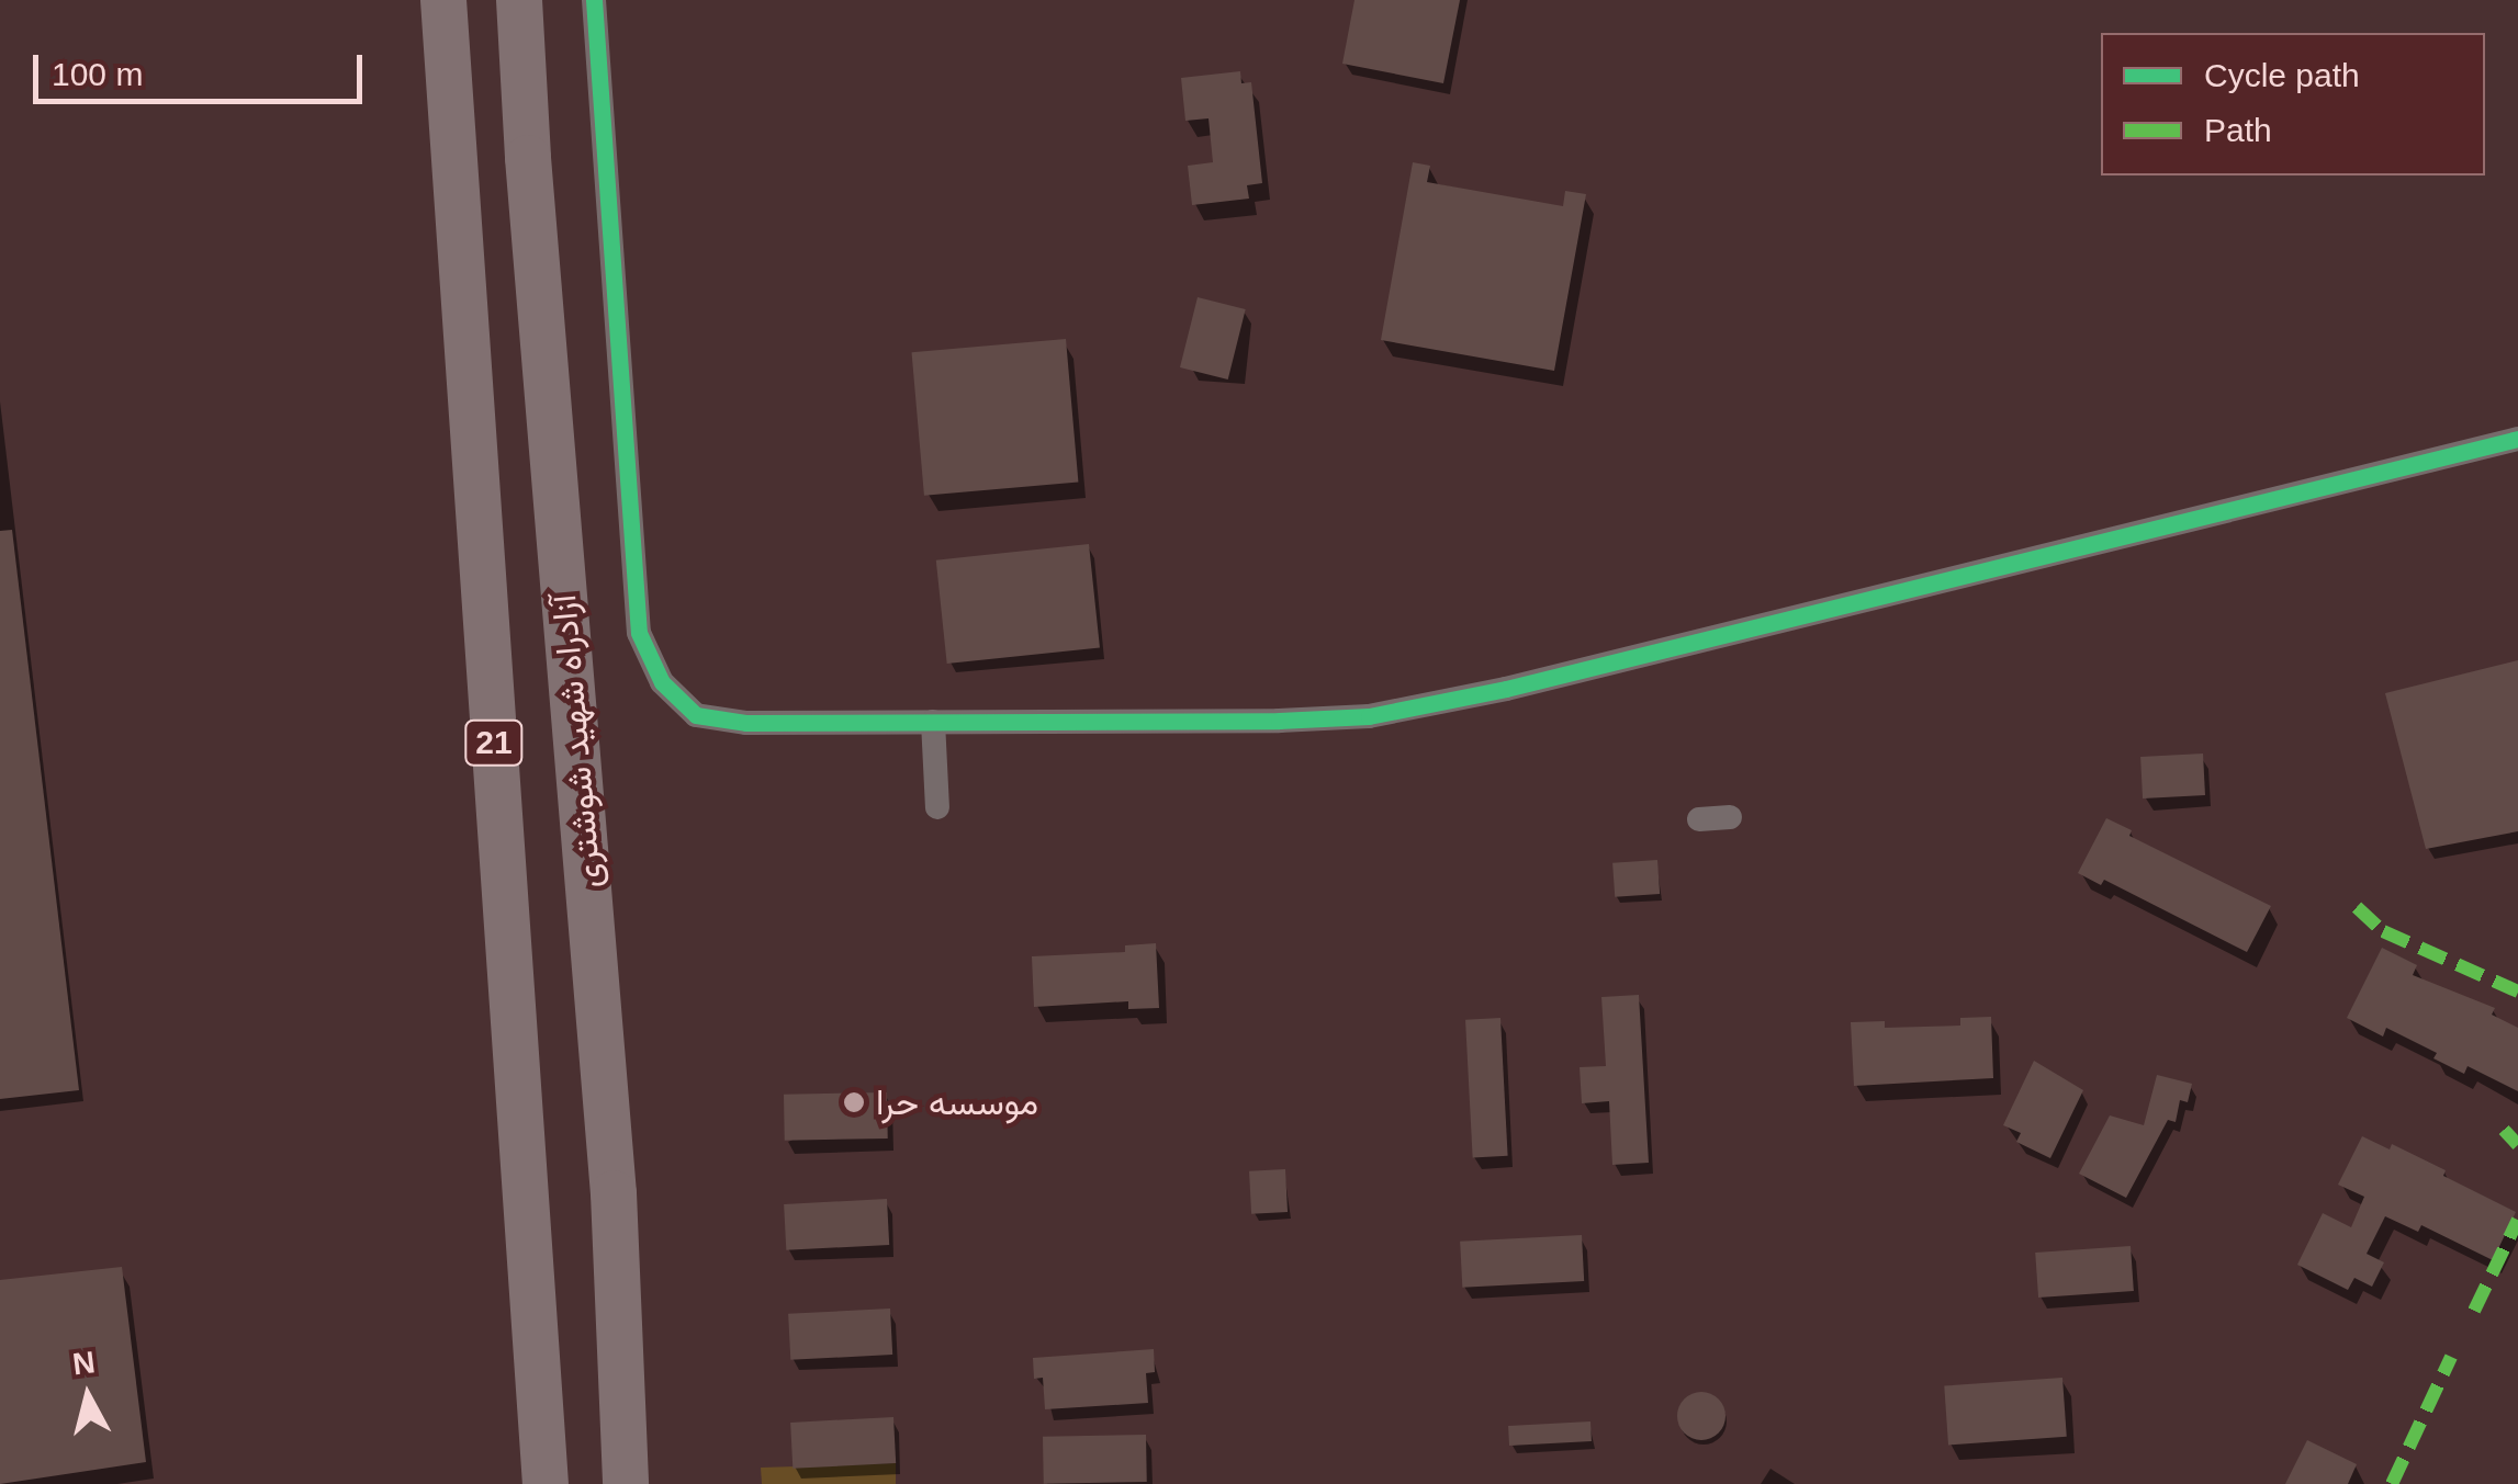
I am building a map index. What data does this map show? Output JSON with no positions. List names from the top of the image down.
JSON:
{
  "streets": {
    "highway": ["آزادراه شهید شوشتری", "21"]
  },
  "places": ["موسسه حرا"],
  "legend": ["Cycle path", "Path"],
  "scale_bar": "100 m",
  "north": "top"
}
